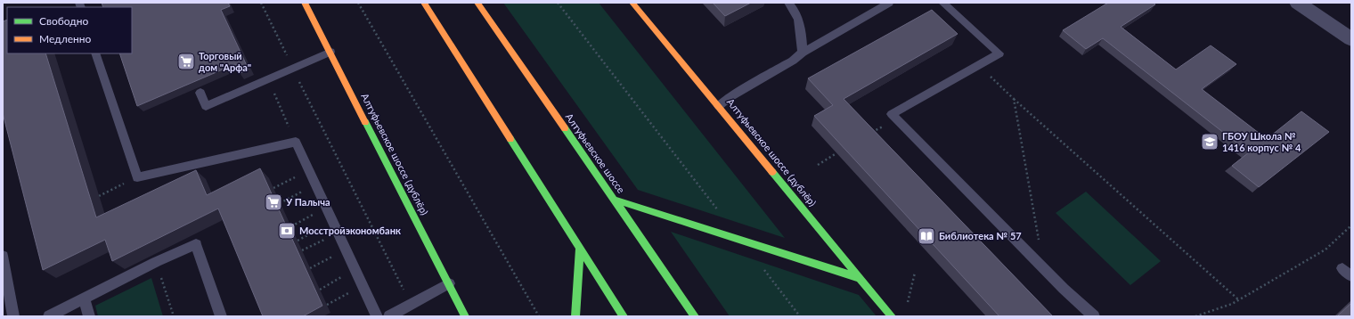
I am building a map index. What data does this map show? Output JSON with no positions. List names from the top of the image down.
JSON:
{
  "streets": {
    "main road": ["Алтуфьевское шоссе (дублёр)", "Алтуфьевское шоссе"]
  },
  "places": {
    "supermarket": ["Торговый дом \"Арфа\"", "У Палыча"],
    "school or university": ["ГБОУ Школа № 1416 корпус № 4"],
    "bank": ["Мосстройэкономбанк"],
    "library": ["Библиотека № 57"]
  },
  "legend": ["Свободно", "Медленно"]
}
